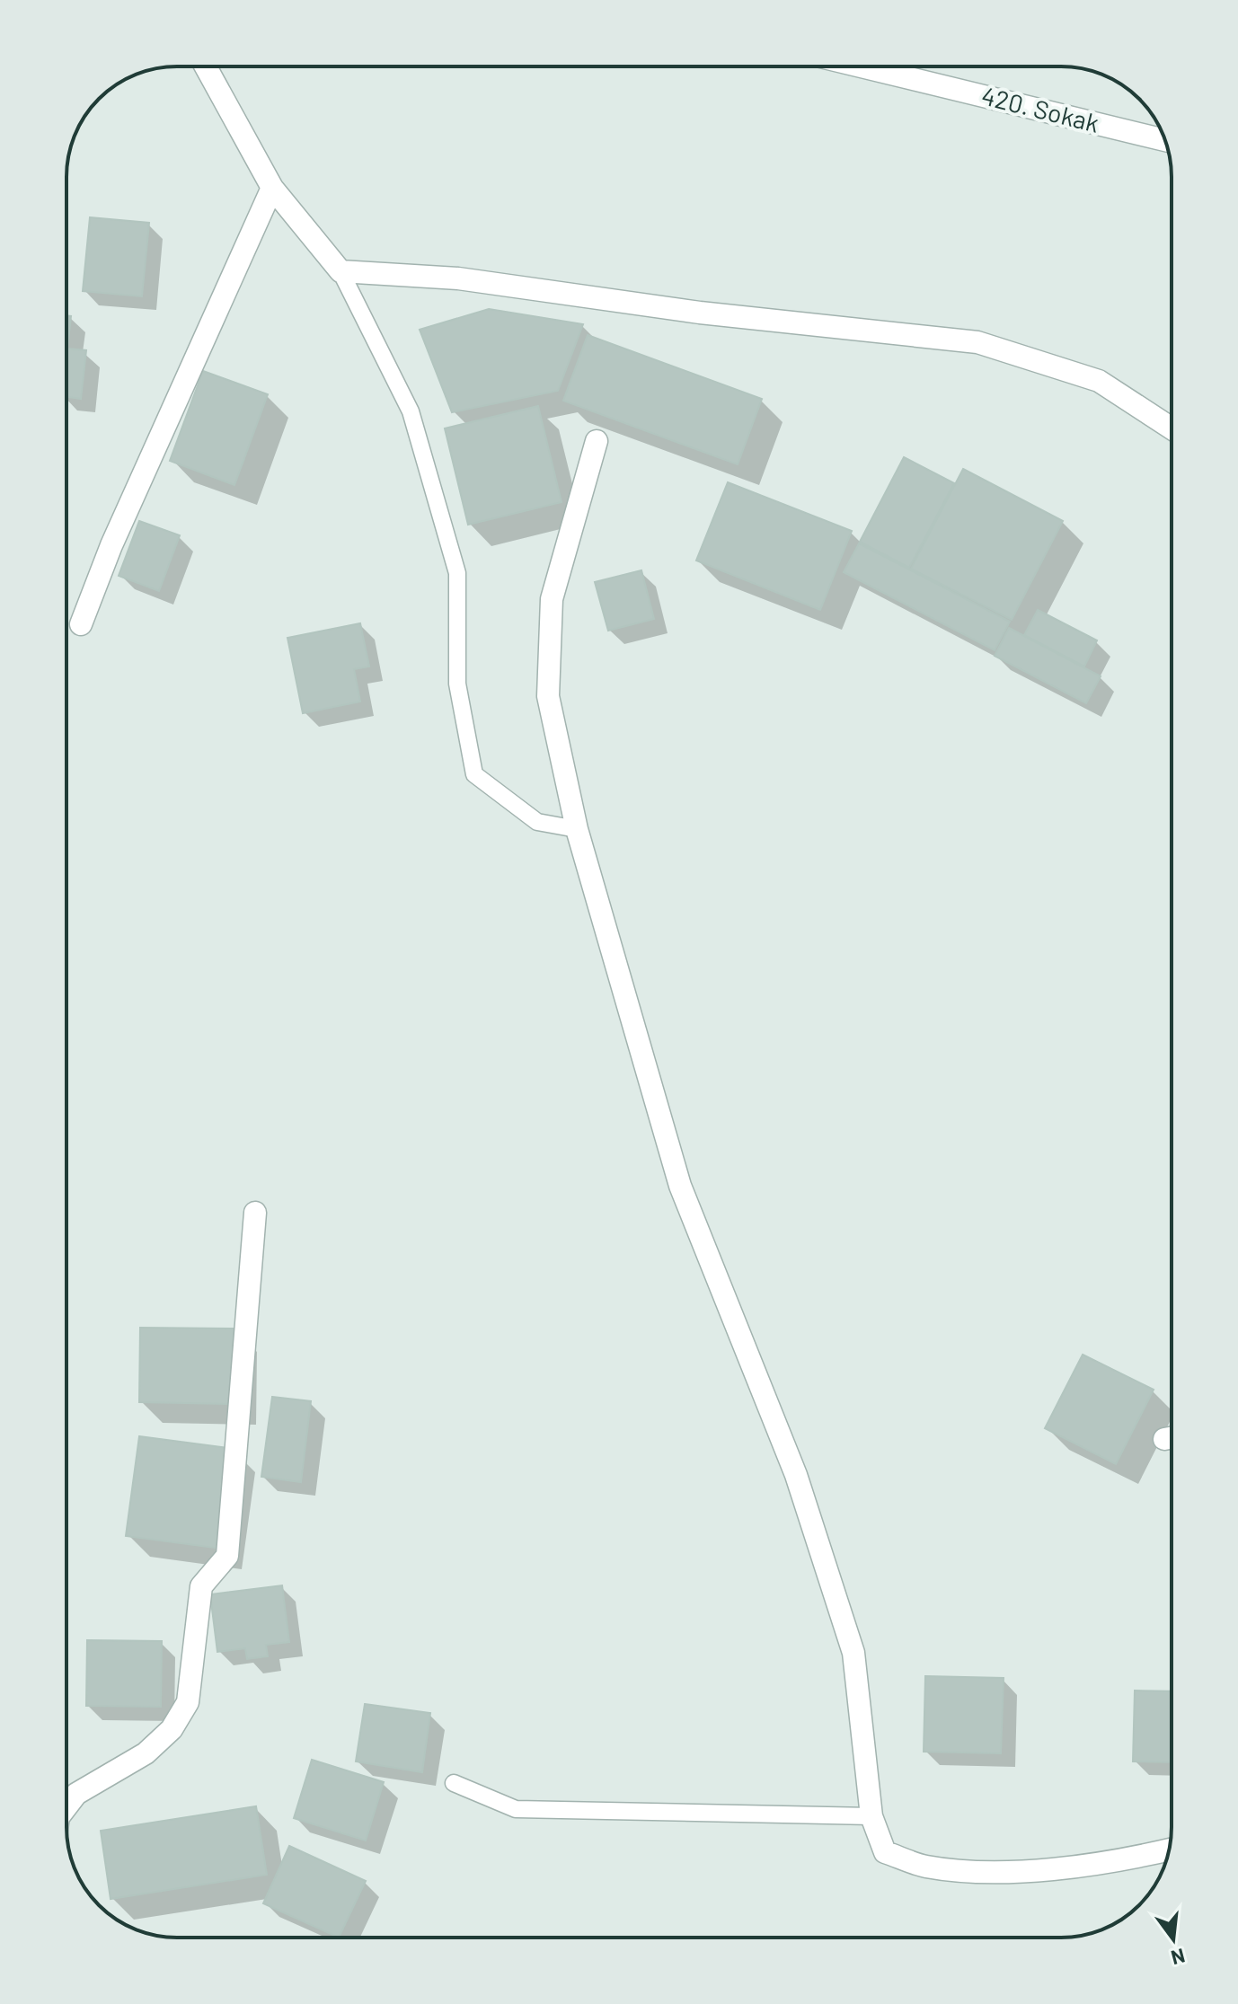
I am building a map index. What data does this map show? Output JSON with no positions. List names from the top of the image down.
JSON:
{
  "streets": {
    "street": ["420. Sokak"]
  },
  "north": "bottom"
}
